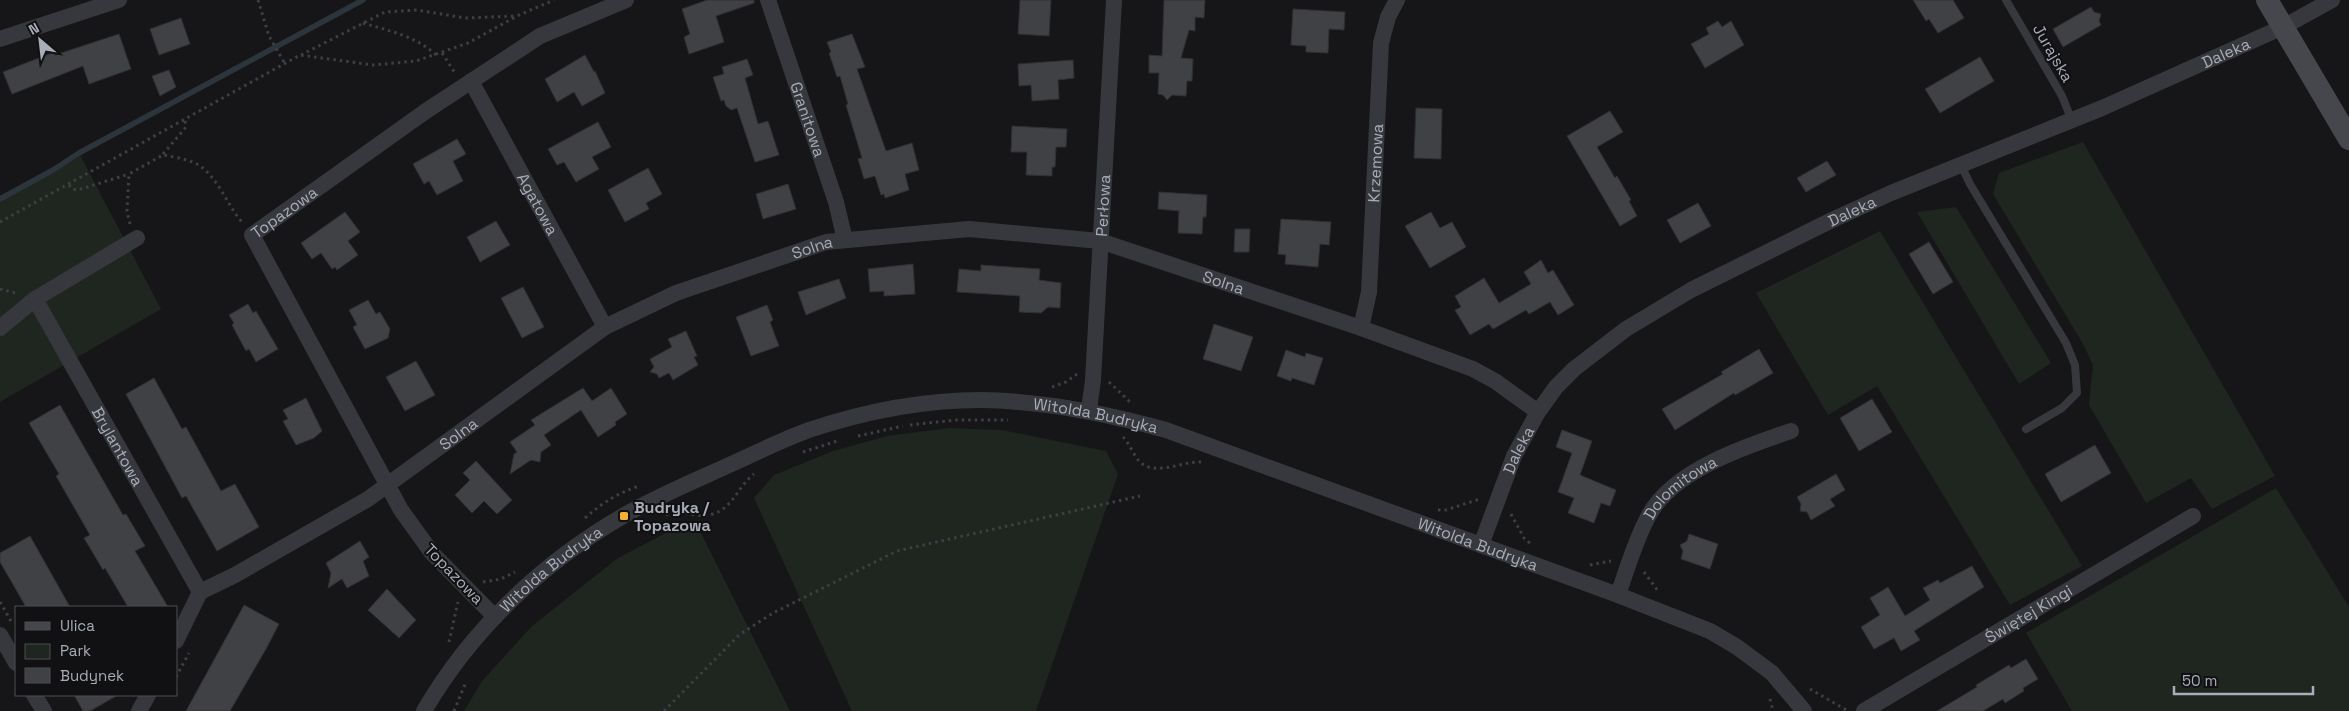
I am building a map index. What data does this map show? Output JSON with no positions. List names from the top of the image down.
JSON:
{
  "streets": {
    "street": [
      "Daleka",
      "Granitowa",
      "Krzemowa",
      "Agatowa",
      "Perłowa",
      "Topazowa",
      "Solna",
      "Witolda Budryka",
      "Brylantowa",
      "Dolomitowa",
      "Świętej Kingi"
    ],
    "lane": ["Jurajska"]
  },
  "crossings": [
    ["Daleka", "Jurajska"],
    ["Daleka", "Solna"],
    ["Daleka", "Witolda Budryka"],
    ["Granitowa", "Solna"],
    ["Krzemowa", "Solna"],
    ["Agatowa", "Topazowa"],
    ["Agatowa", "Solna"],
    ["Perłowa", "Solna"],
    ["Perłowa", "Witolda Budryka"],
    ["Topazowa", "Solna"],
    ["Topazowa", "Witolda Budryka"],
    ["Solna", "Brylantowa"],
    ["Witolda Budryka", "Dolomitowa"]
  ],
  "places": {
    "transit": ["Budryka / Topazowa"]
  },
  "legend": ["Ulica", "Park", "Budynek"],
  "scale_bar": "50 m",
  "north": "top left"
}
